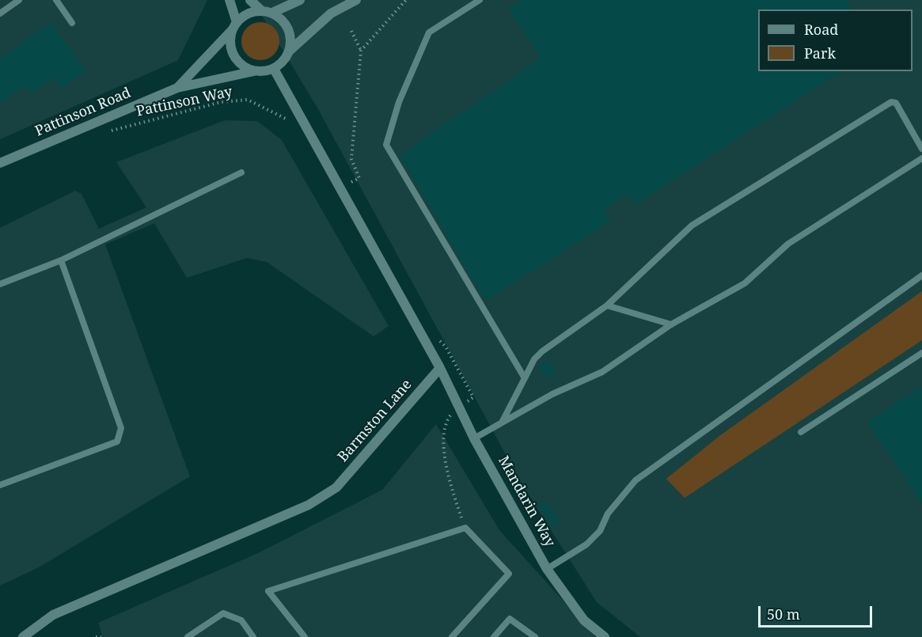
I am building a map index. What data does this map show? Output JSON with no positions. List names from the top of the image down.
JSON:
{
  "streets": {
    "street": ["Pattinson Road", "Barmston Lane", "Mandarin Way"],
    "path": ["Pattinson Way"]
  },
  "crossings": [
    ["Barmston Lane", "Mandarin Way"]
  ],
  "legend": ["Road", "Park"],
  "scale_bar": "50 m"
}
